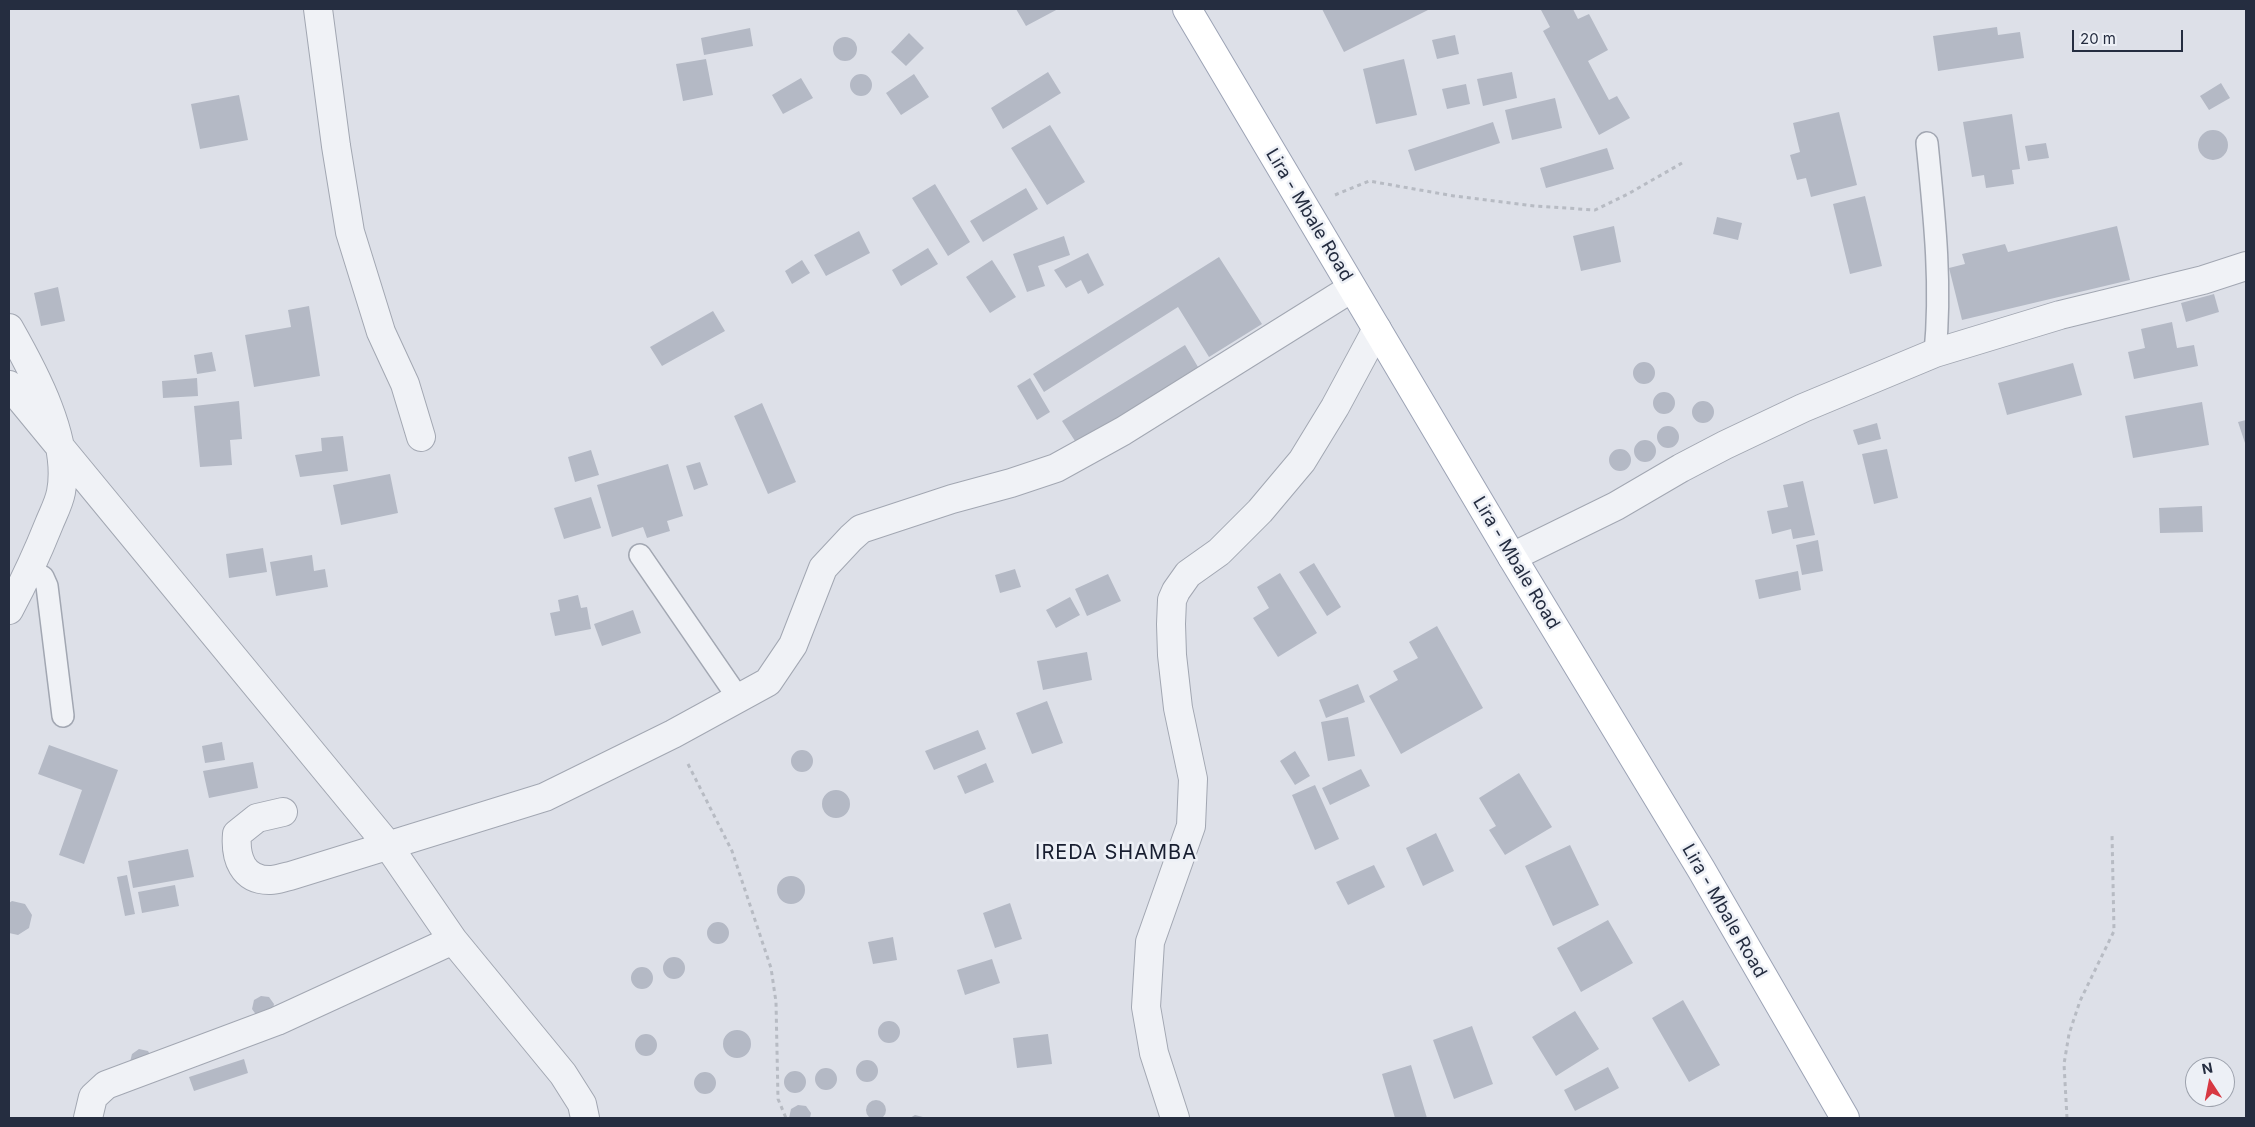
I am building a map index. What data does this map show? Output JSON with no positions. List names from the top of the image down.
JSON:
{
  "streets": {
    "main road": ["Lira - Mbale Road"]
  },
  "districts": ["IREDA SHAMBA"],
  "scale_bar": "20 m",
  "north": "top"
}
